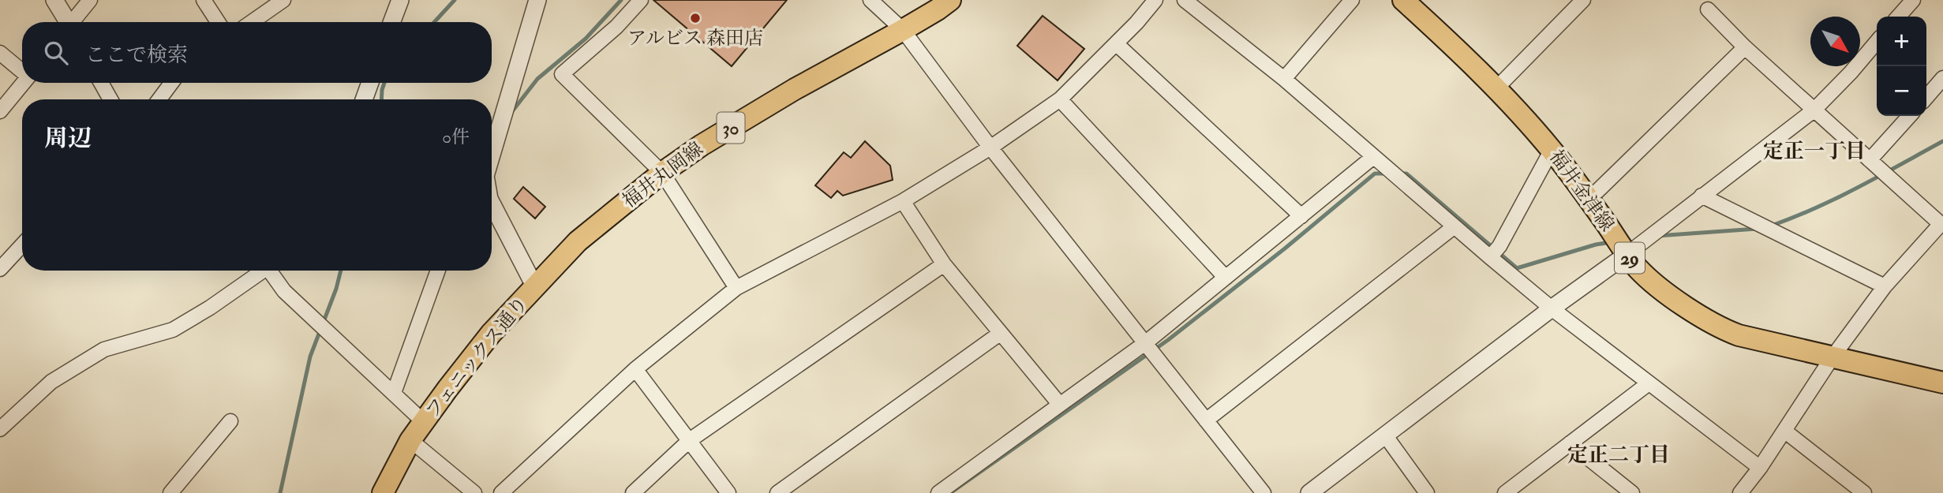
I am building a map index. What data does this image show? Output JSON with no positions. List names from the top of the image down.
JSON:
{
  "streets": {
    "main road": [
      "30",
      "福井丸岡線",
      "福井金津線",
      "29",
      "フェニックス通り"
    ]
  },
  "crossings": [
    ["福井丸岡線", "フェニックス通り"]
  ],
  "districts": ["定正一丁目", "定正二丁目"],
  "places": ["アルビス 森田店"],
  "north": "bottom right",
  "page": {
    "map_buttons": ["+", "−"],
    "search": "ここで検索",
    "heading": ["周辺", "0件"]
  }
}
